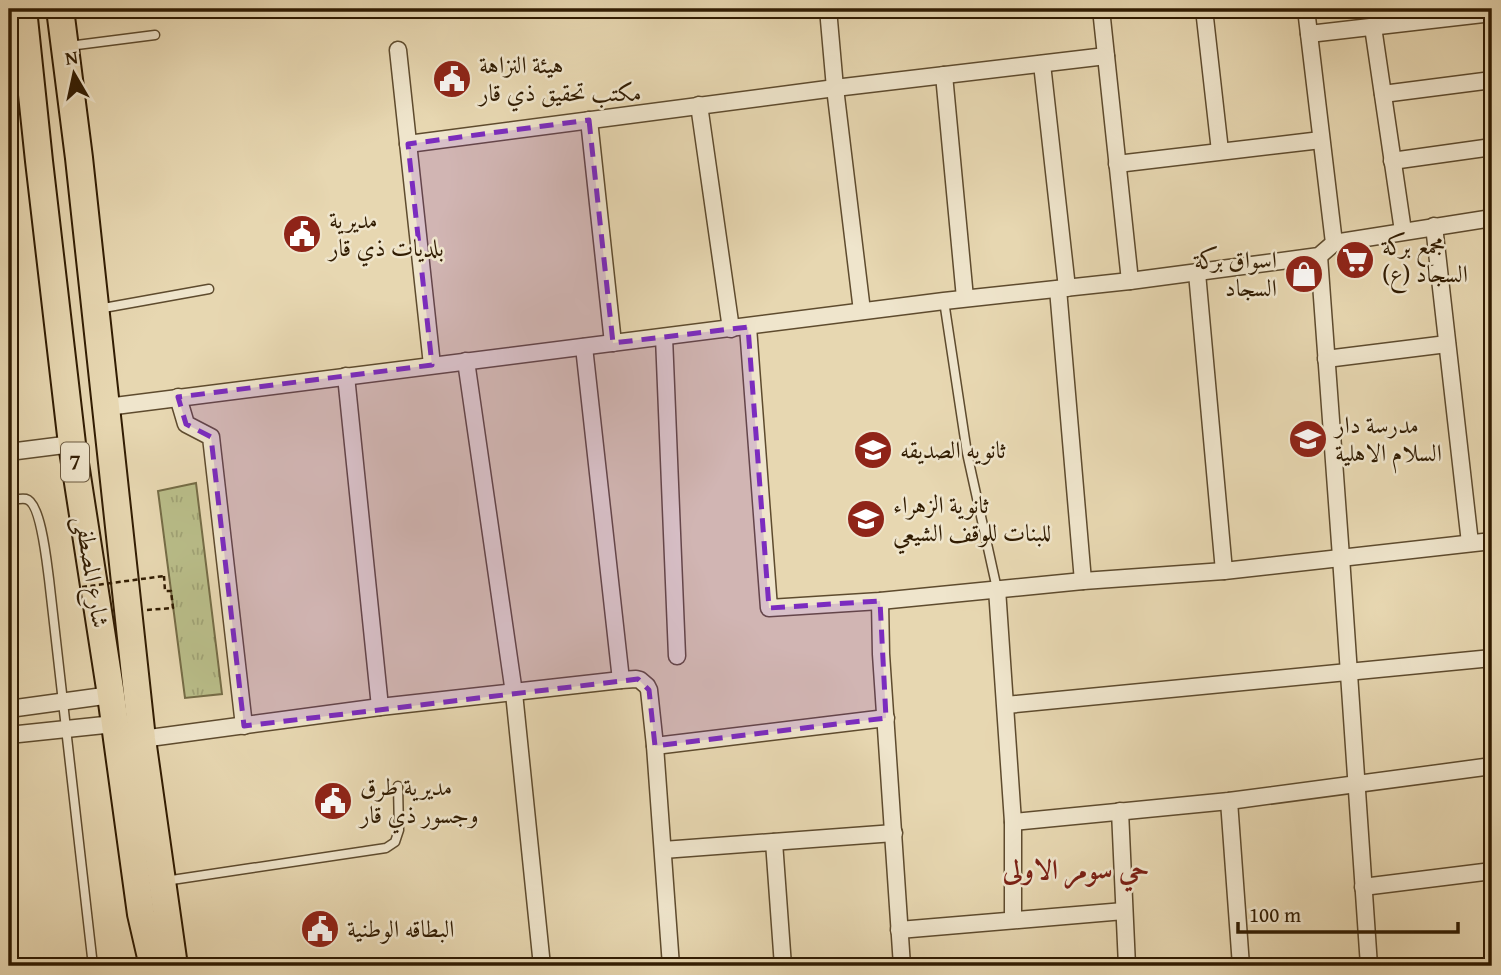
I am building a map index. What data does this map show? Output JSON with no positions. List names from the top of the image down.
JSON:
{
  "streets": {
    "highway": ["7", "شارع المصطفى"]
  },
  "districts": ["حي سومر الاولى"],
  "places": {
    "public building": [
      "هيئة النزاهة مكتب تحقيق ذي قار",
      "مديرية بلديات ذي قار",
      "مديرية طرق وجسور ذي قار",
      "البطاقه الوطنية"
    ],
    "supermarket": ["مجمع بركة السجاد (ع)"],
    "shop": ["اسواق بركة السجاد"],
    "school or university": ["مدرسة دار السلام الاهلية", "ثانويه الصديقه", "ثانوية الزهراء للبنات للوقف الشيعي"]
  },
  "scale_bar": "100 m",
  "north": "top"
}
